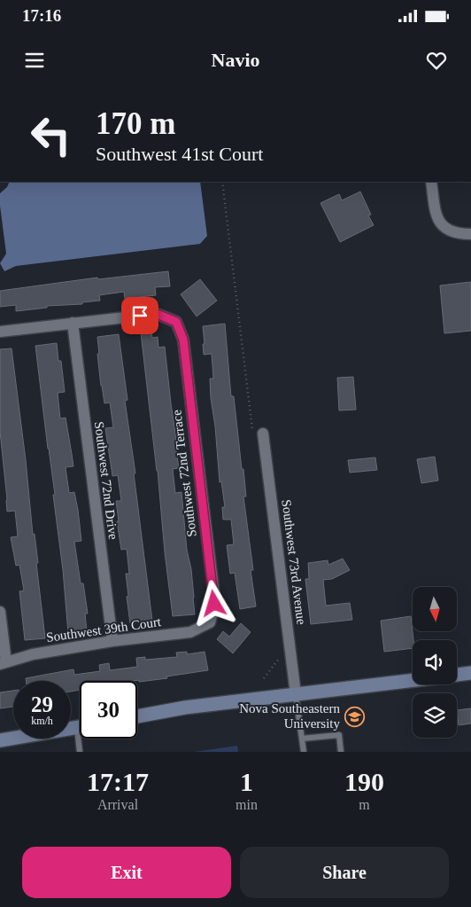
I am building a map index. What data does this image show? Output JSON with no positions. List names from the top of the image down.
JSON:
{
  "streets": {
    "street": [
      "Southwest 72nd Terrace",
      "Southwest 72nd Drive",
      "Southwest 73rd Avenue",
      "Southwest 39th Court"
    ]
  },
  "crossings": [
    ["Southwest 72nd Terrace", "Southwest 72nd Drive"],
    ["Southwest 72nd Terrace", "Southwest 39th Court"],
    ["Southwest 72nd Drive", "Southwest 39th Court"]
  ],
  "places": {
    "school or university": ["Nova Southeastern University"]
  },
  "north": "bottom",
  "page": {
    "status": "17:16",
    "header": "Navio",
    "turn": ["170 m", "Southwest 41st Court"],
    "speed": "29 km/h",
    "limit": "30",
    "eta": [
      "17:17",
      "Arrival",
      "1",
      "min",
      "190",
      "m"
    ],
    "buttons": ["Exit", "Share"]
  }
}
